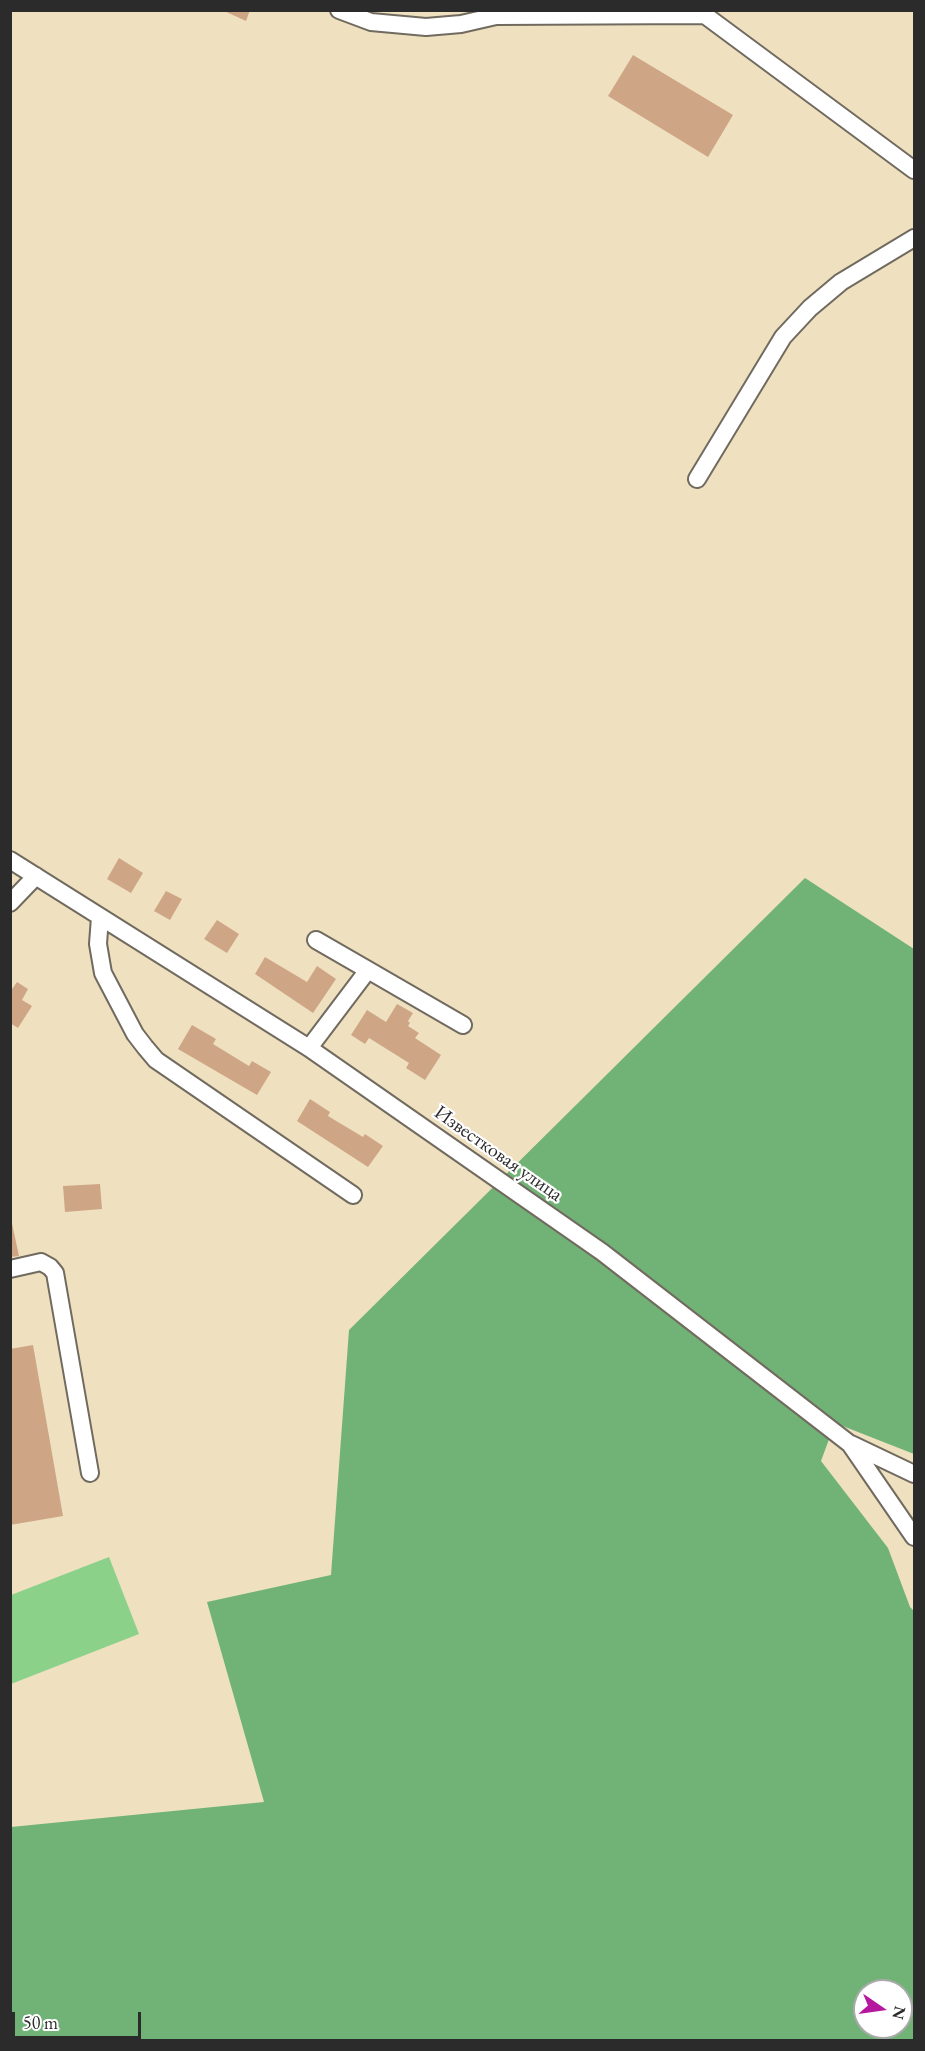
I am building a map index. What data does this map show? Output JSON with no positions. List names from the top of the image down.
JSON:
{
  "streets": {
    "street": ["Известковая улица"]
  },
  "scale_bar": "50 m",
  "north": "right"
}
